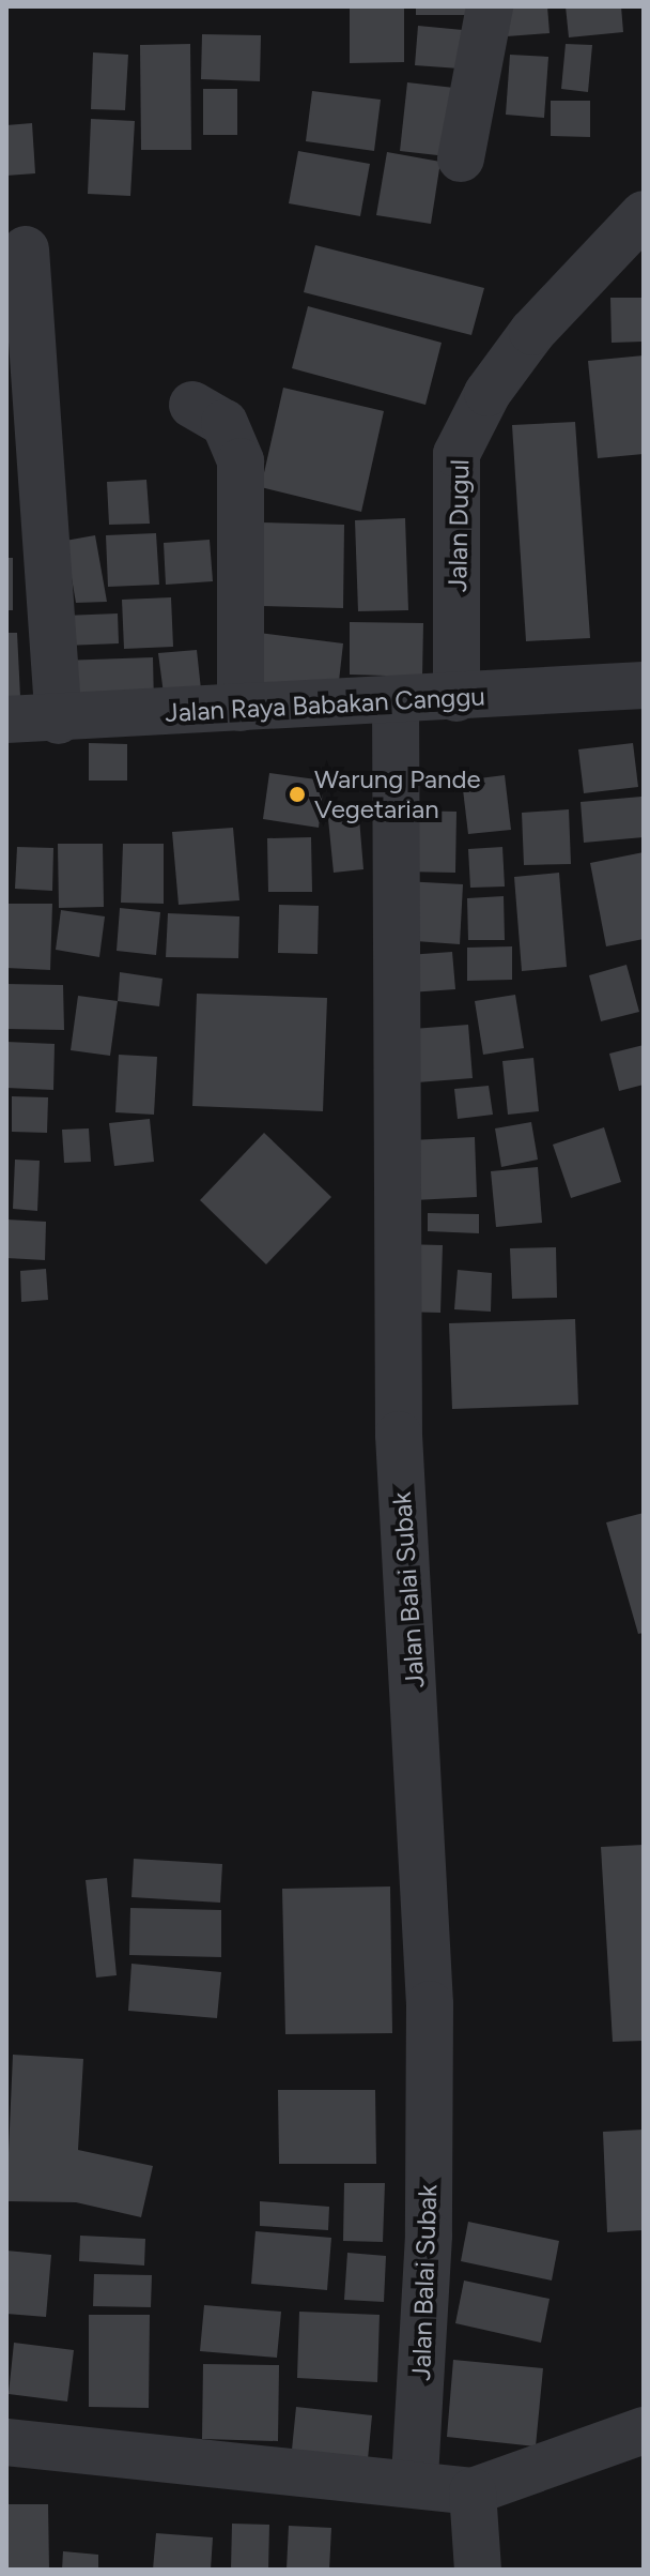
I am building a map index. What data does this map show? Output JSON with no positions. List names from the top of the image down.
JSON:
{
  "streets": {
    "street": ["Jalan Dugul", "Jalan Raya Babakan Canggu", "Jalan Balai Subak"]
  },
  "crossings": [
    ["Jalan Dugul", "Jalan Raya Babakan Canggu"],
    ["Jalan Raya Babakan Canggu", "Jalan Balai Subak"]
  ],
  "places": ["Warung Pande Vegetarian"]
}
